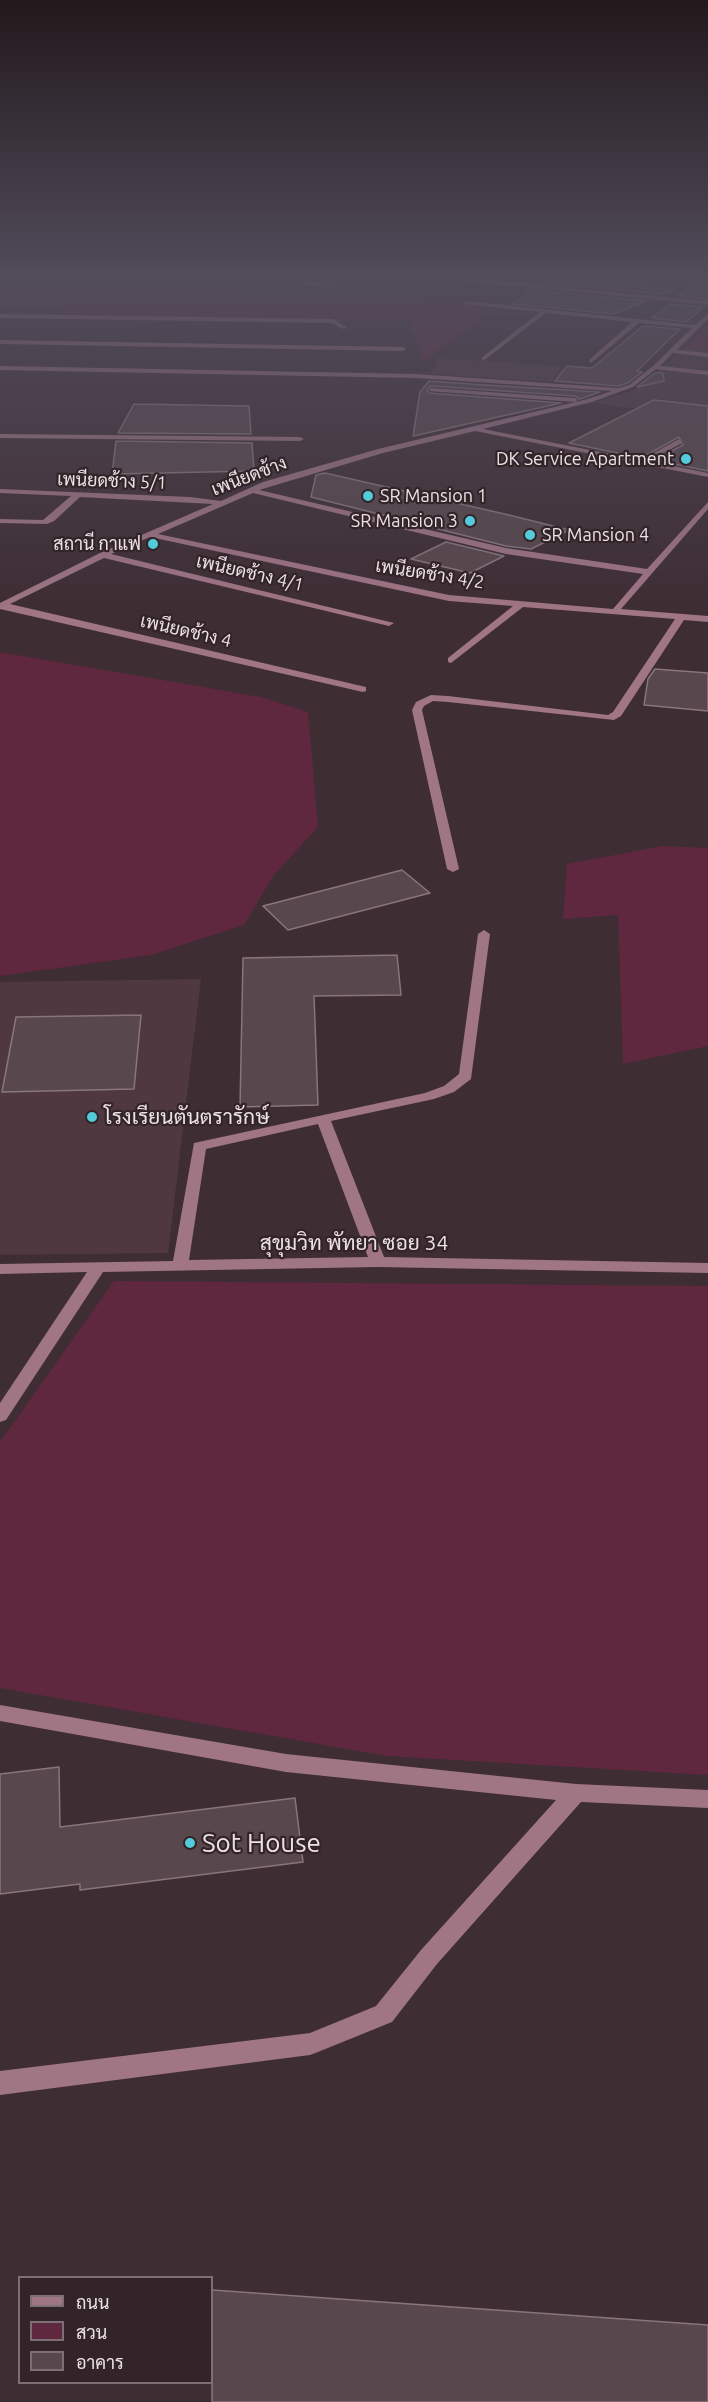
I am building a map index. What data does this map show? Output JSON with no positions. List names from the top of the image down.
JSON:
{
  "streets": {
    "street": [
      "เพนียดช้าง",
      "เพนียดช้าง 5/1",
      "เพนียดช้าง 4/1",
      "เพนียดช้าง 4/2",
      "เพนียดช้าง 4",
      "สุขุมวิท พัทยา ซอย 34"
    ]
  },
  "crossings": [
    ["เพนียดช้าง", "เพนียดช้าง 5/1"],
    ["เพนียดช้าง", "เพนียดช้าง 4/1"],
    ["เพนียดช้าง", "เพนียดช้าง 4/2"],
    ["เพนียดช้าง", "เพนียดช้าง 4"]
  ],
  "places": [
    "DK Service Apartment",
    "SR Mansion 1",
    "SR Mansion 3",
    "SR Mansion 4",
    "สถานี กาแฟ",
    "โรงเรียนตันตรารักษ์",
    "Sot House"
  ],
  "legend": ["ถนน", "สวน", "อาคาร"]
}
